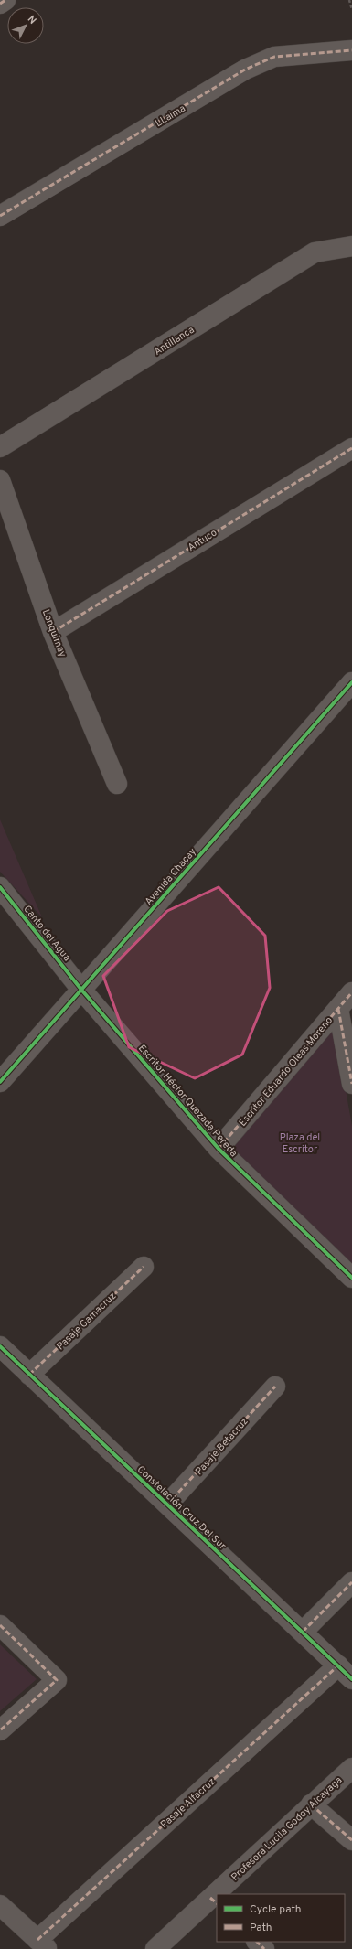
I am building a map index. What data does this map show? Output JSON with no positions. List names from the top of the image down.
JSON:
{
  "streets": {
    "street": [
      "LLaima",
      "Antillanca",
      "Antuco",
      "Lonquimay",
      "Avenida Chacay",
      "Canto del Agua",
      "Escritor Eduardo Oleas Moreno",
      "Escritor Héctor Quezada Pereda",
      "Pasaje Gamacruz",
      "Pasaje Betacruz",
      "Constelación Cruz Del Sur",
      "Pasaje Alfacruz",
      "Profesora Lucila Godoy Alcayaga"
    ]
  },
  "crossings": [
    ["Antuco", "Lonquimay"],
    ["Avenida Chacay", "Canto del Agua"],
    ["Avenida Chacay", "Escritor Héctor Quezada Pereda"],
    ["Canto del Agua", "Escritor Héctor Quezada Pereda"],
    ["Escritor Eduardo Oleas Moreno", "Escritor Héctor Quezada Pereda"],
    ["Pasaje Gamacruz", "Constelación Cruz Del Sur"],
    ["Pasaje Betacruz", "Constelación Cruz Del Sur"],
    ["Constelación Cruz Del Sur", "Pasaje Alfacruz"]
  ],
  "parks": ["Plaza del Escritor"],
  "legend": ["Cycle path", "Path"],
  "north": "top right"
}
